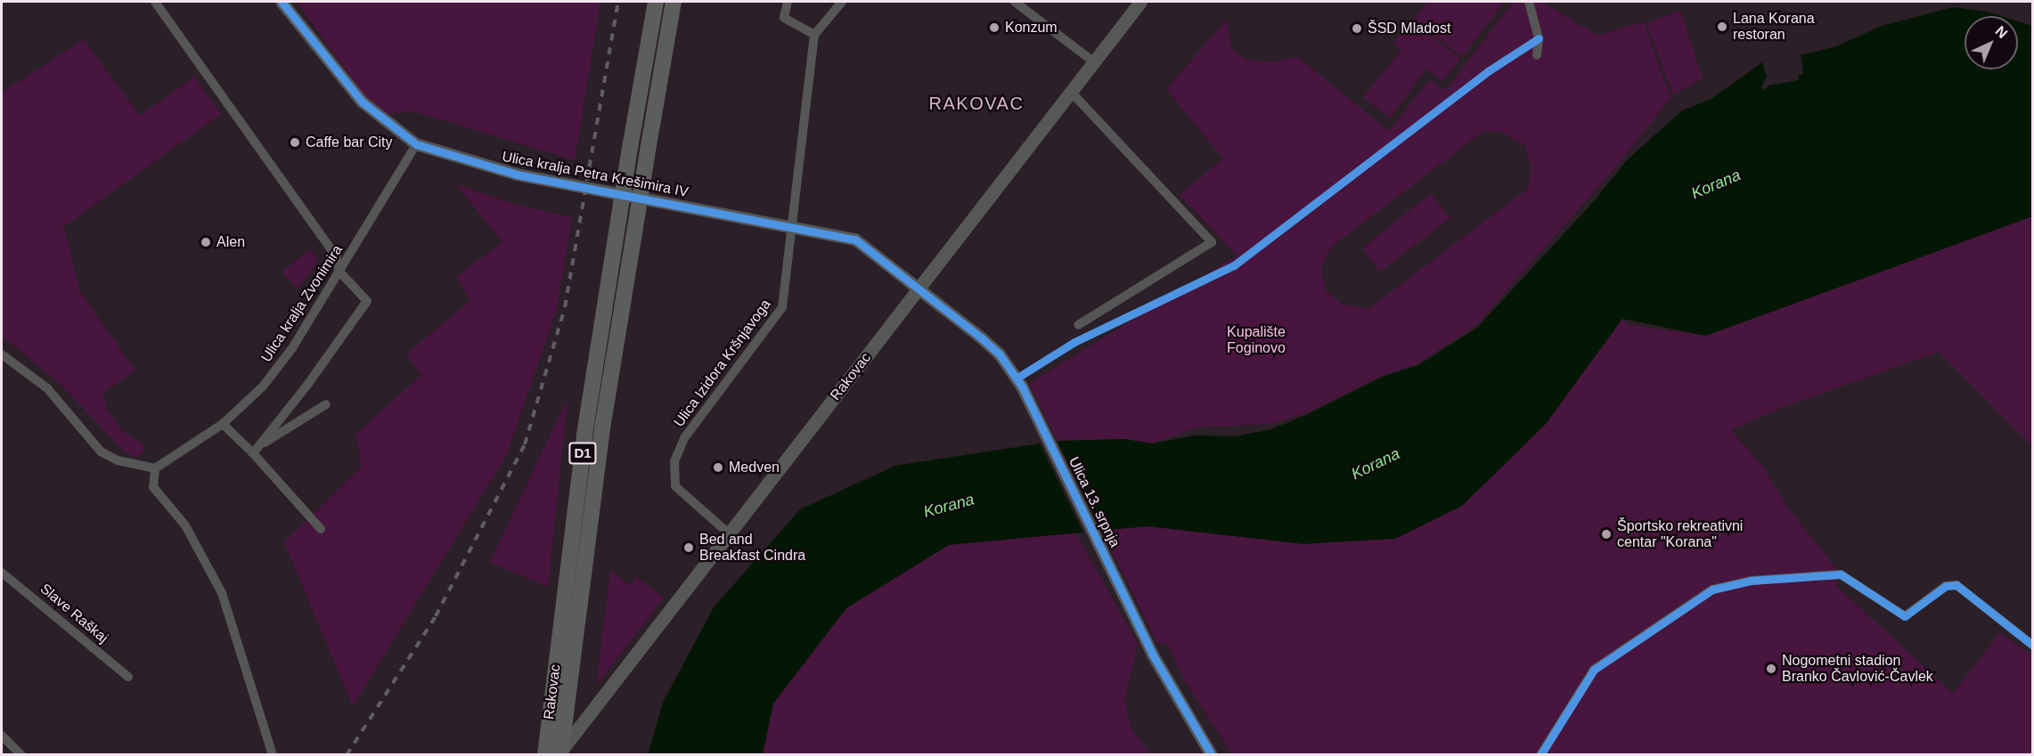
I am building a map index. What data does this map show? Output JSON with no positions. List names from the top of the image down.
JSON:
{
  "streets": {
    "highway": ["Rakovac", "D1"],
    "street": [
      "Ulica kralja Petra Krešimira IV",
      "Ulica kralja Zvonimira",
      "Ulica Izidora Kršnjavoga",
      "Ulica 13. srpnja",
      "Slave Raškaj"
    ]
  },
  "crossings": [
    ["Ulica kralja Petra Krešimira IV", "Ulica kralja Zvonimira"],
    ["Ulica kralja Petra Krešimira IV", "Ulica Izidora Kršnjavoga"],
    ["Ulica kralja Petra Krešimira IV", "Rakovac"],
    ["Ulica kralja Petra Krešimira IV", "Ulica 13. srpnja"],
    ["Ulica Izidora Kršnjavoga", "Rakovac"],
    ["Rakovac", "Ulica 13. srpnja"]
  ],
  "districts": ["RAKOVAC"],
  "water": ["Korana"],
  "parks": ["Kupalište Foginovo"],
  "places": [
    "Lana Korana restoran",
    "Konzum",
    "ŠSD Mladost",
    "Caffe bar City",
    "Alen",
    "Medven",
    "Športsko rekreativni centar \"Korana\"",
    "Bed and Breakfast Cindra",
    "Nogometni stadion Branko Čavlović-Čavlek"
  ],
  "north": "top right"
}
